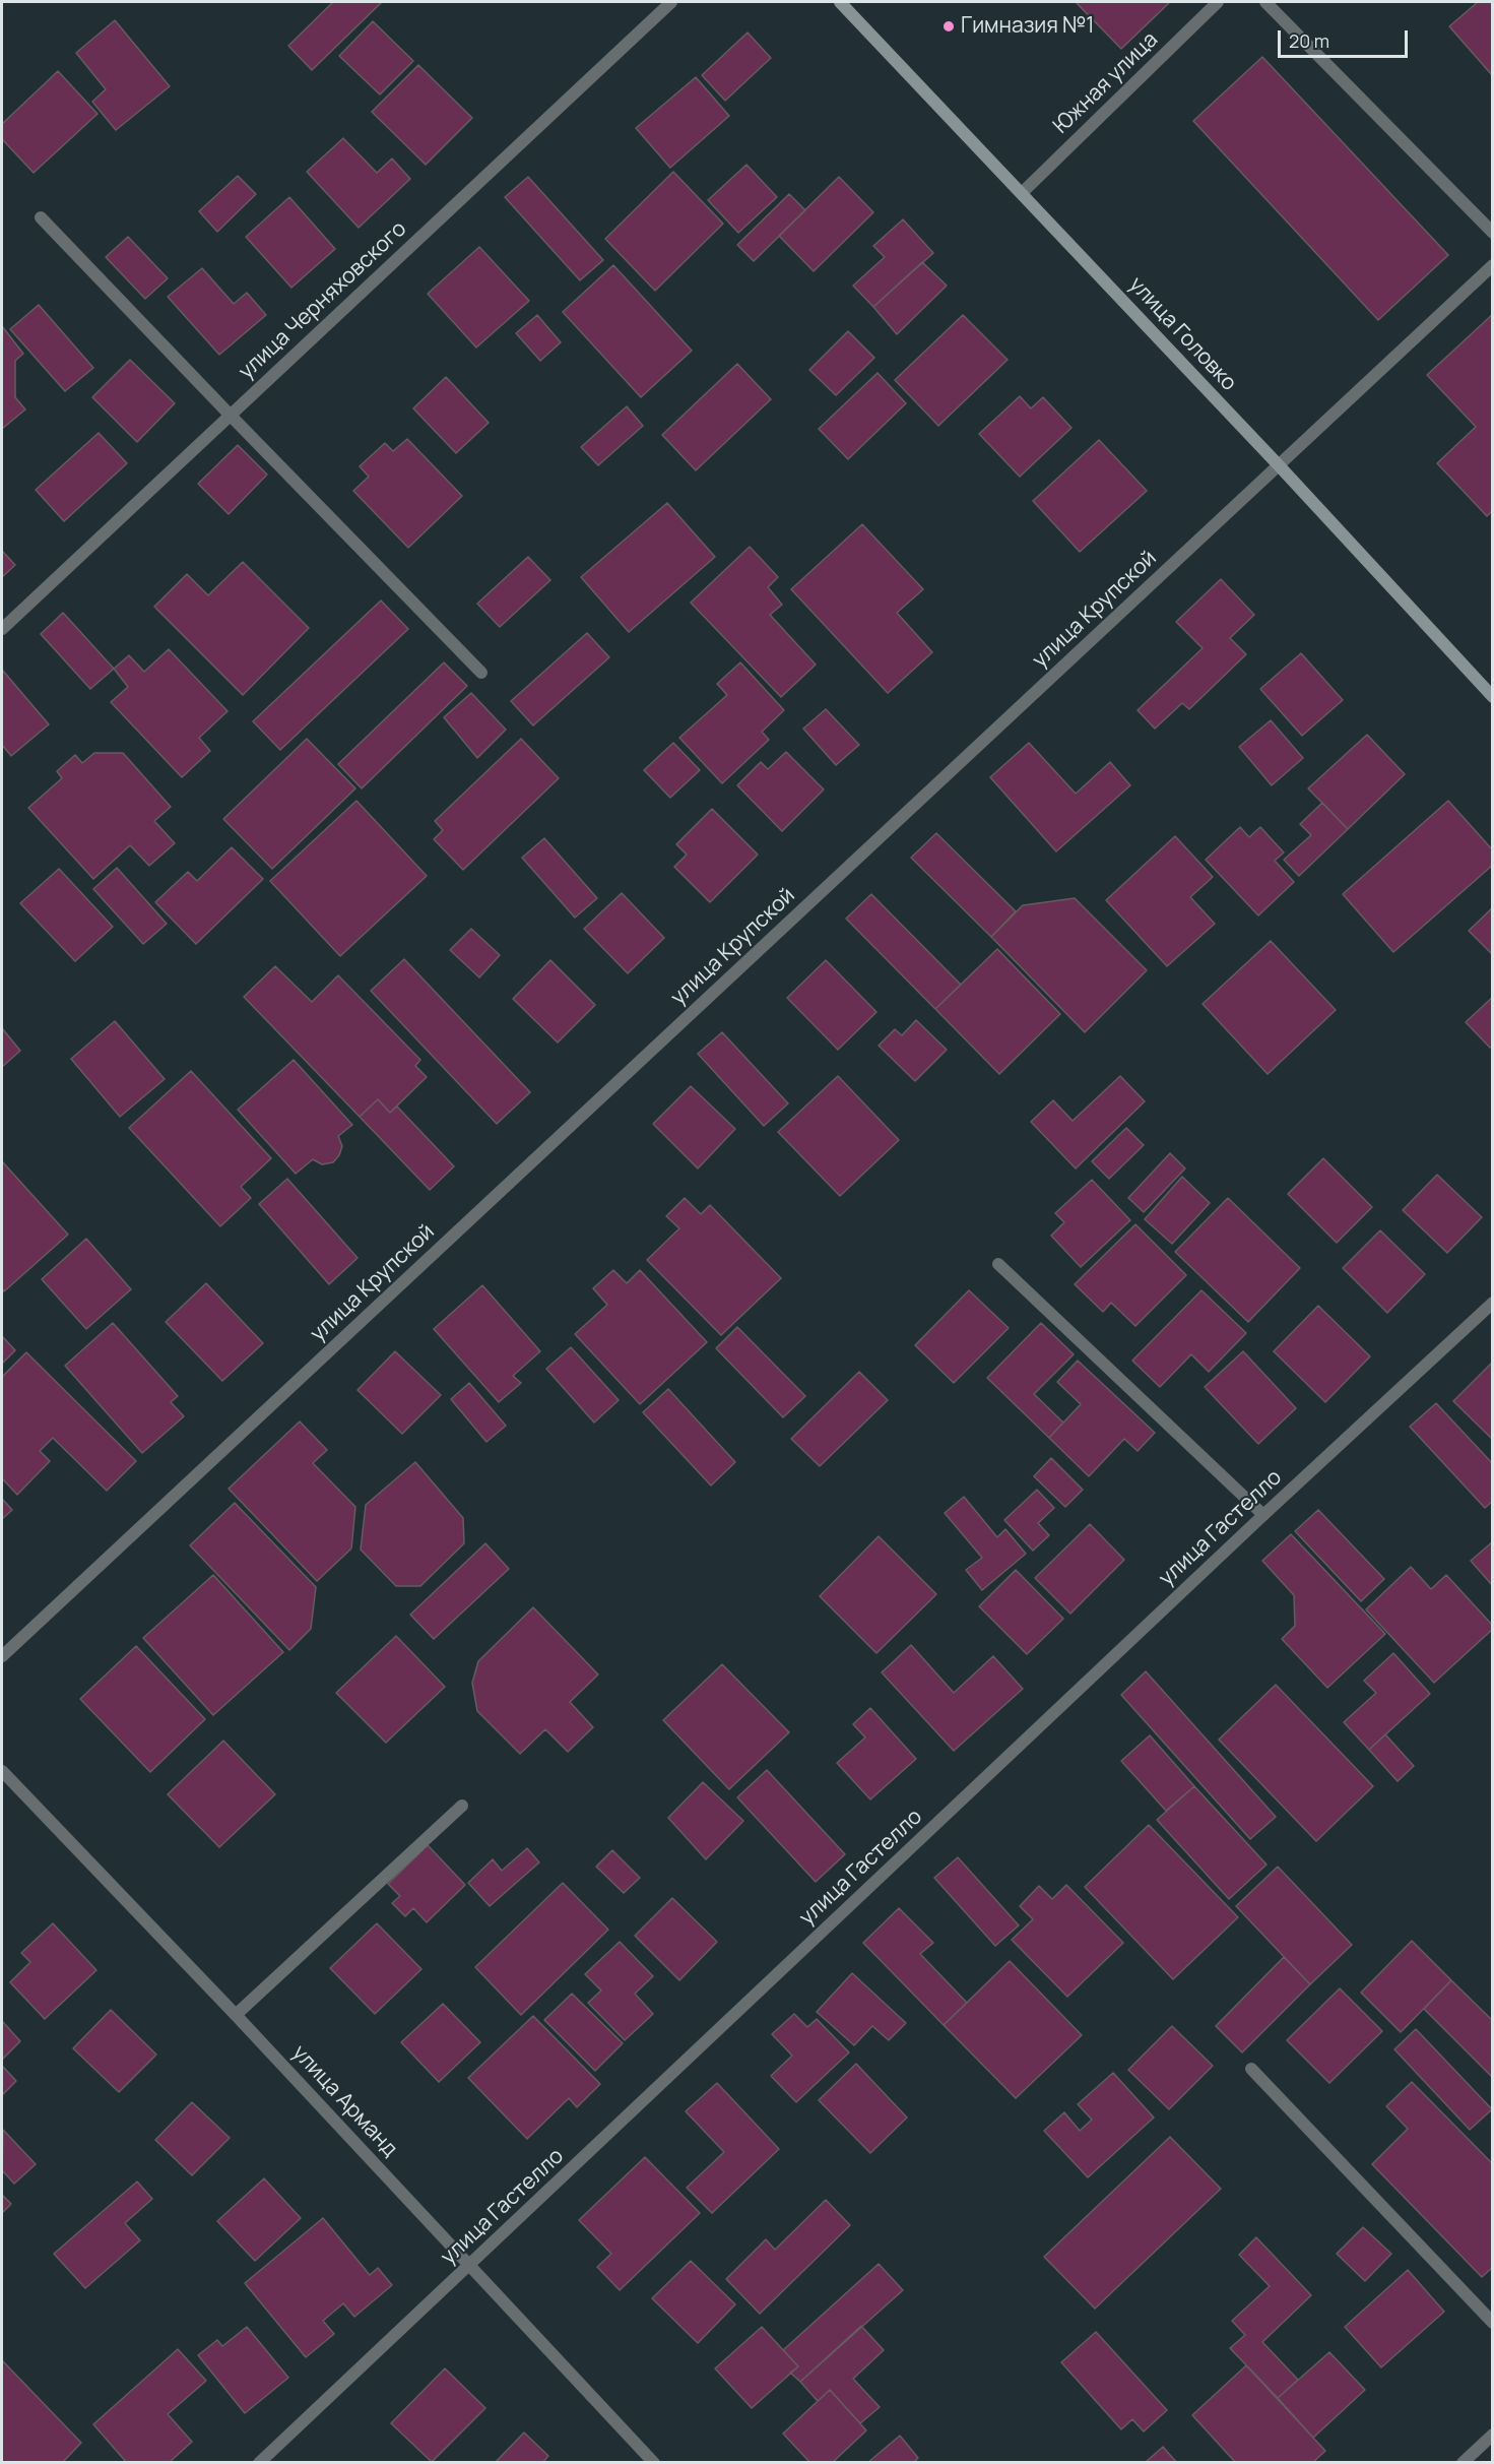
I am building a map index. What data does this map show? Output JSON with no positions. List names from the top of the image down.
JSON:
{
  "streets": {
    "street": [
      "Южная улица",
      "улица Черняховского",
      "улица Головко",
      "улица Крупской",
      "улица Гастелло",
      "улица Арманд"
    ]
  },
  "crossings": [
    ["Южная улица", "улица Головко"],
    ["улица Головко", "улица Крупской"],
    ["улица Гастелло", "улица Арманд"]
  ],
  "places": ["Гимназия №1"],
  "scale_bar": "20 m"
}
